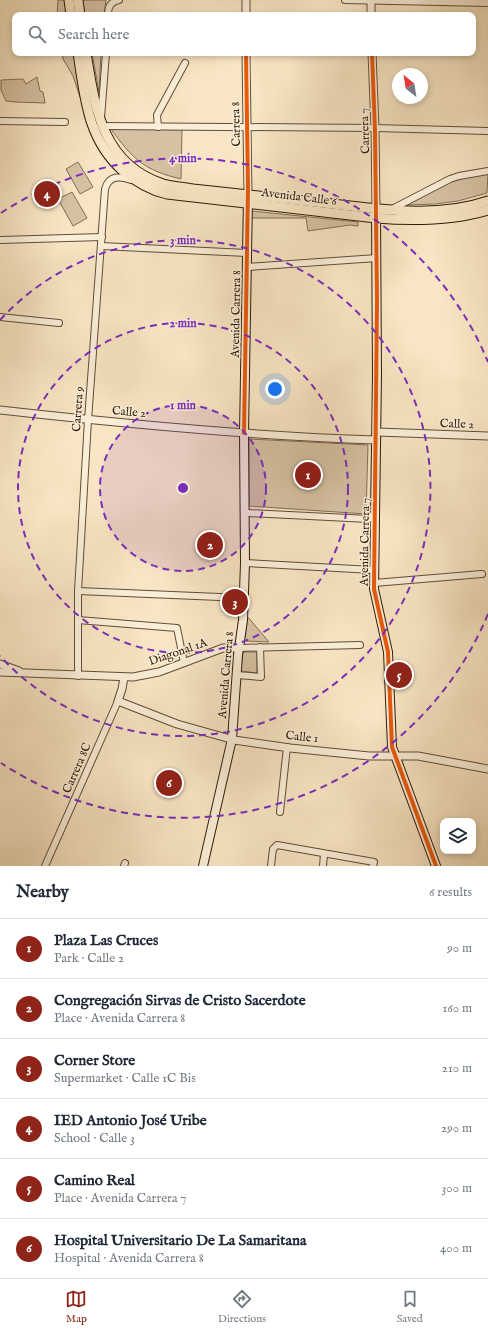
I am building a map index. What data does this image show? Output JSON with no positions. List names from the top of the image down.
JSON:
{
  "streets": {
    "main road": ["Avenida Calle 6", "Avenida Carrera 8", "Avenida Carrera 7"],
    "street": [
      "Carrera 8",
      "Carrera 7",
      "Carrera 9",
      "Calle 2",
      "Diagonal 1A",
      "Calle 1",
      "Carrera 8C"
    ]
  },
  "crossings": [
    ["Carrera 8", "Avenida Calle 6"],
    ["Carrera 8", "Avenida Carrera 8"],
    ["Carrera 7", "Avenida Calle 6"],
    ["Carrera 7", "Avenida Carrera 7"],
    ["Avenida Calle 6", "Avenida Carrera 8"],
    ["Avenida Calle 6", "Carrera 9"],
    ["Avenida Calle 6", "Avenida Carrera 7"],
    ["Avenida Carrera 8", "Calle 2"],
    ["Avenida Carrera 8", "Diagonal 1A"],
    ["Avenida Carrera 8", "Calle 1"],
    ["Carrera 9", "Calle 2"],
    ["Calle 2", "Avenida Carrera 7"],
    ["Avenida Carrera 7", "Calle 1"],
    ["Diagonal 1A", "Carrera 8C"],
    ["Calle 1", "Carrera 8C"]
  ],
  "north": "top left",
  "page": {
    "search": "Search here",
    "pins": [
      "4",
      "1",
      "2",
      "3",
      "5",
      "6"
    ],
    "heading": ["Nearby", "6 results"],
    "list": [
      {
        "mark": "1",
        "name": "Plaza Las Cruces",
        "note": "Park · Calle 2",
        "value": "90 m"
      },
      {
        "mark": "2",
        "name": "Congregación Sirvas de Cristo Sacerdote",
        "note": "Place · Avenida Carrera 8",
        "value": "160 m"
      },
      {
        "mark": "3",
        "name": "Corner Store",
        "note": "Supermarket · Calle 1C Bis",
        "value": "210 m"
      },
      {
        "mark": "4",
        "name": "IED Antonio José Uribe",
        "note": "School · Calle 3",
        "value": "290 m"
      },
      {
        "mark": "5",
        "name": "Camino Real",
        "note": "Place · Avenida Carrera 7",
        "value": "300 m"
      },
      {
        "mark": "6",
        "name": "Hospital Universitario De La Samaritana",
        "note": "Hospital · Avenida Carrera 8",
        "value": "400 m"
      }
    ],
    "nav": ["Map", "Directions", "Saved"]
  },
  "rings": [
    "4 min",
    "3 min",
    "2 min",
    "1 min"
  ]
}
